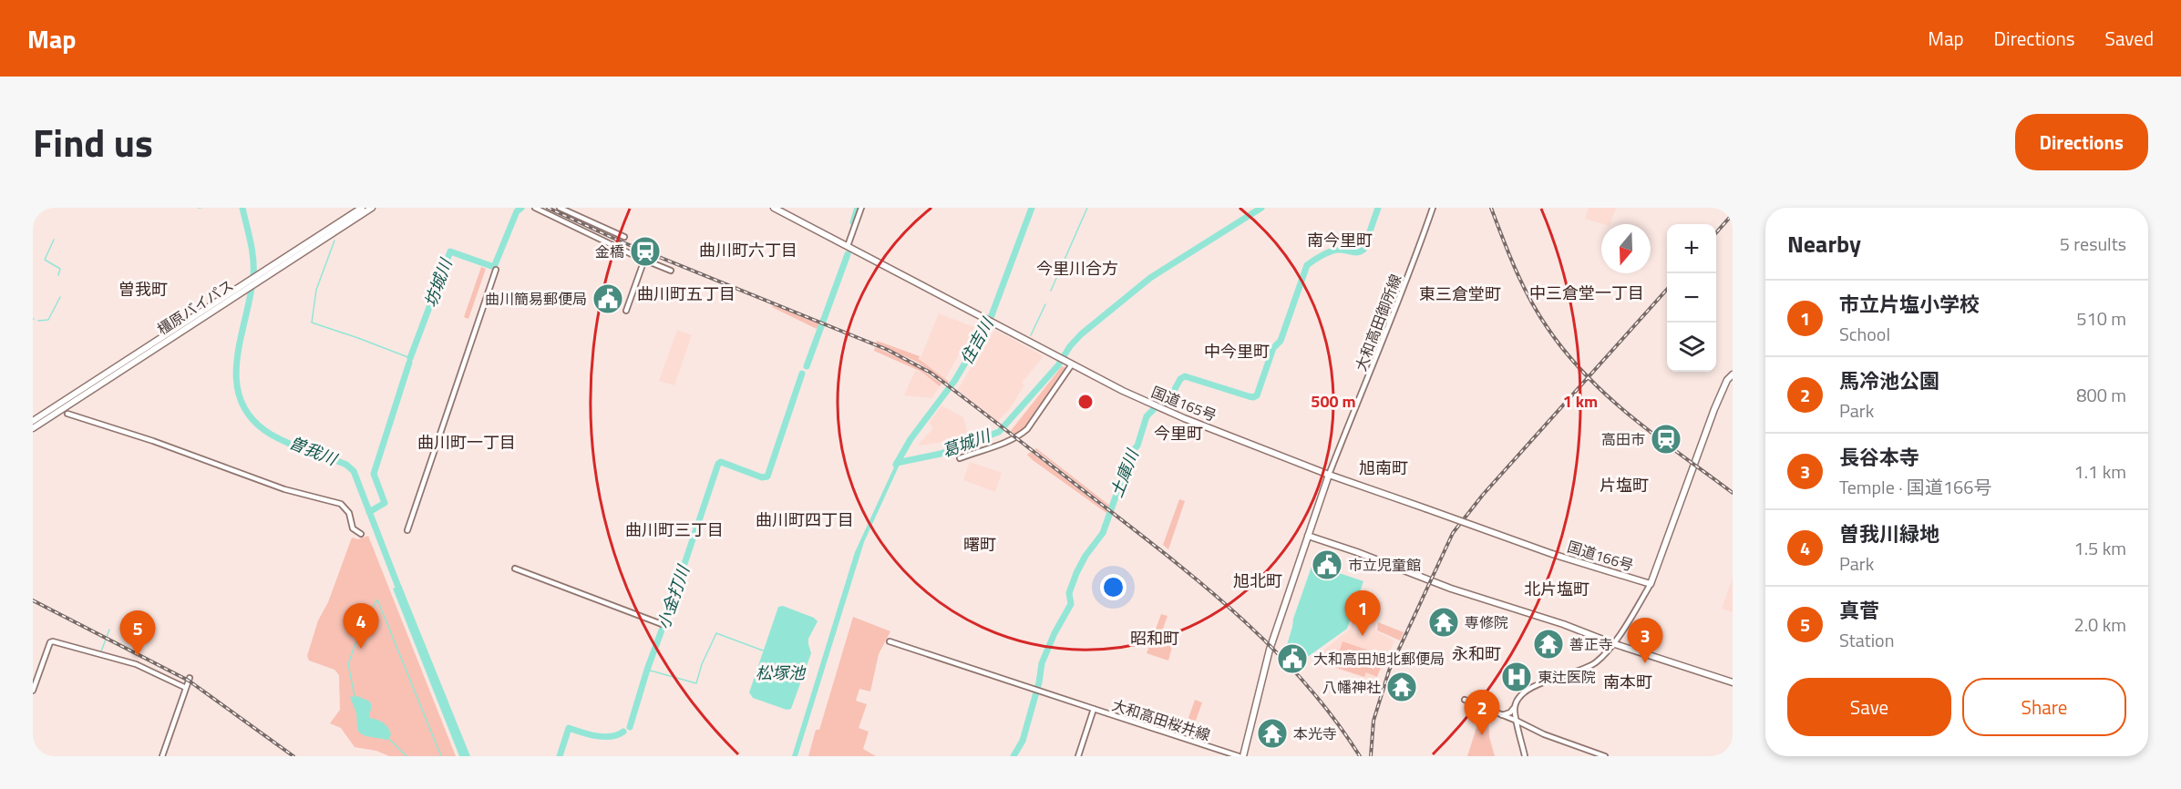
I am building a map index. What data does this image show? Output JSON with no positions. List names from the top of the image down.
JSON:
{
  "streets": {
    "highway": ["橿原バイパス", "国道165号", "国道166号"],
    "street": ["大和高田御所線", "大和高田桜井線"]
  },
  "crossings": [
    ["大和高田御所線", "国道165号"],
    ["大和高田御所線", "国道166号"],
    ["国道165号", "国道166号"]
  ],
  "districts": [
    "南今里町",
    "曲川町六丁目",
    "今里川合方",
    "曽我町",
    "中三倉堂一丁目",
    "曲川町五丁目",
    "東三倉堂町",
    "中今里町",
    "今里町",
    "曲川町一丁目",
    "旭南町",
    "片塩町",
    "曲川町四丁目",
    "曲川町三丁目",
    "曙町",
    "旭北町",
    "北片塩町",
    "昭和町",
    "永和町",
    "南本町"
  ],
  "water": [
    "坊城川",
    "住吉川",
    "葛城川",
    "曽我川",
    "土庫川",
    "小金打川",
    "松塚池"
  ],
  "places": {
    "station": ["金橋", "高田市"],
    "public building": ["曲川簡易郵便局", "市立児童館", "大和高田旭北郵便局"],
    "temple": [
      "専修院",
      "善正寺",
      "八幡神社",
      "本光寺"
    ],
    "hospital": ["東辻医院"]
  },
  "north": "bottom",
  "page": {
    "header": "Map",
    "nav": ["Map", "Directions", "Saved"],
    "title": "Find us",
    "buttons": [
      "Directions",
      ["Save", "Share"]
    ],
    "heading": ["Nearby", "5 results"],
    "map_buttons": ["+", "−"],
    "list": [
      {
        "mark": "1",
        "name": "市立片塩小学校",
        "note": "School",
        "value": "510 m"
      },
      {
        "mark": "2",
        "name": "馬冷池公園",
        "note": "Park",
        "value": "800 m"
      },
      {
        "mark": "3",
        "name": "長谷本寺",
        "note": "Temple · 国道166号",
        "value": "1.1 km"
      },
      {
        "mark": "4",
        "name": "曽我川緑地",
        "note": "Park",
        "value": "1.5 km"
      },
      {
        "mark": "5",
        "name": "真菅",
        "note": "Station",
        "value": "2.0 km"
      }
    ],
    "pins": [
      "1",
      "4",
      "5",
      "3",
      "2"
    ]
  },
  "rings": ["500 m", "1 km"]
}
